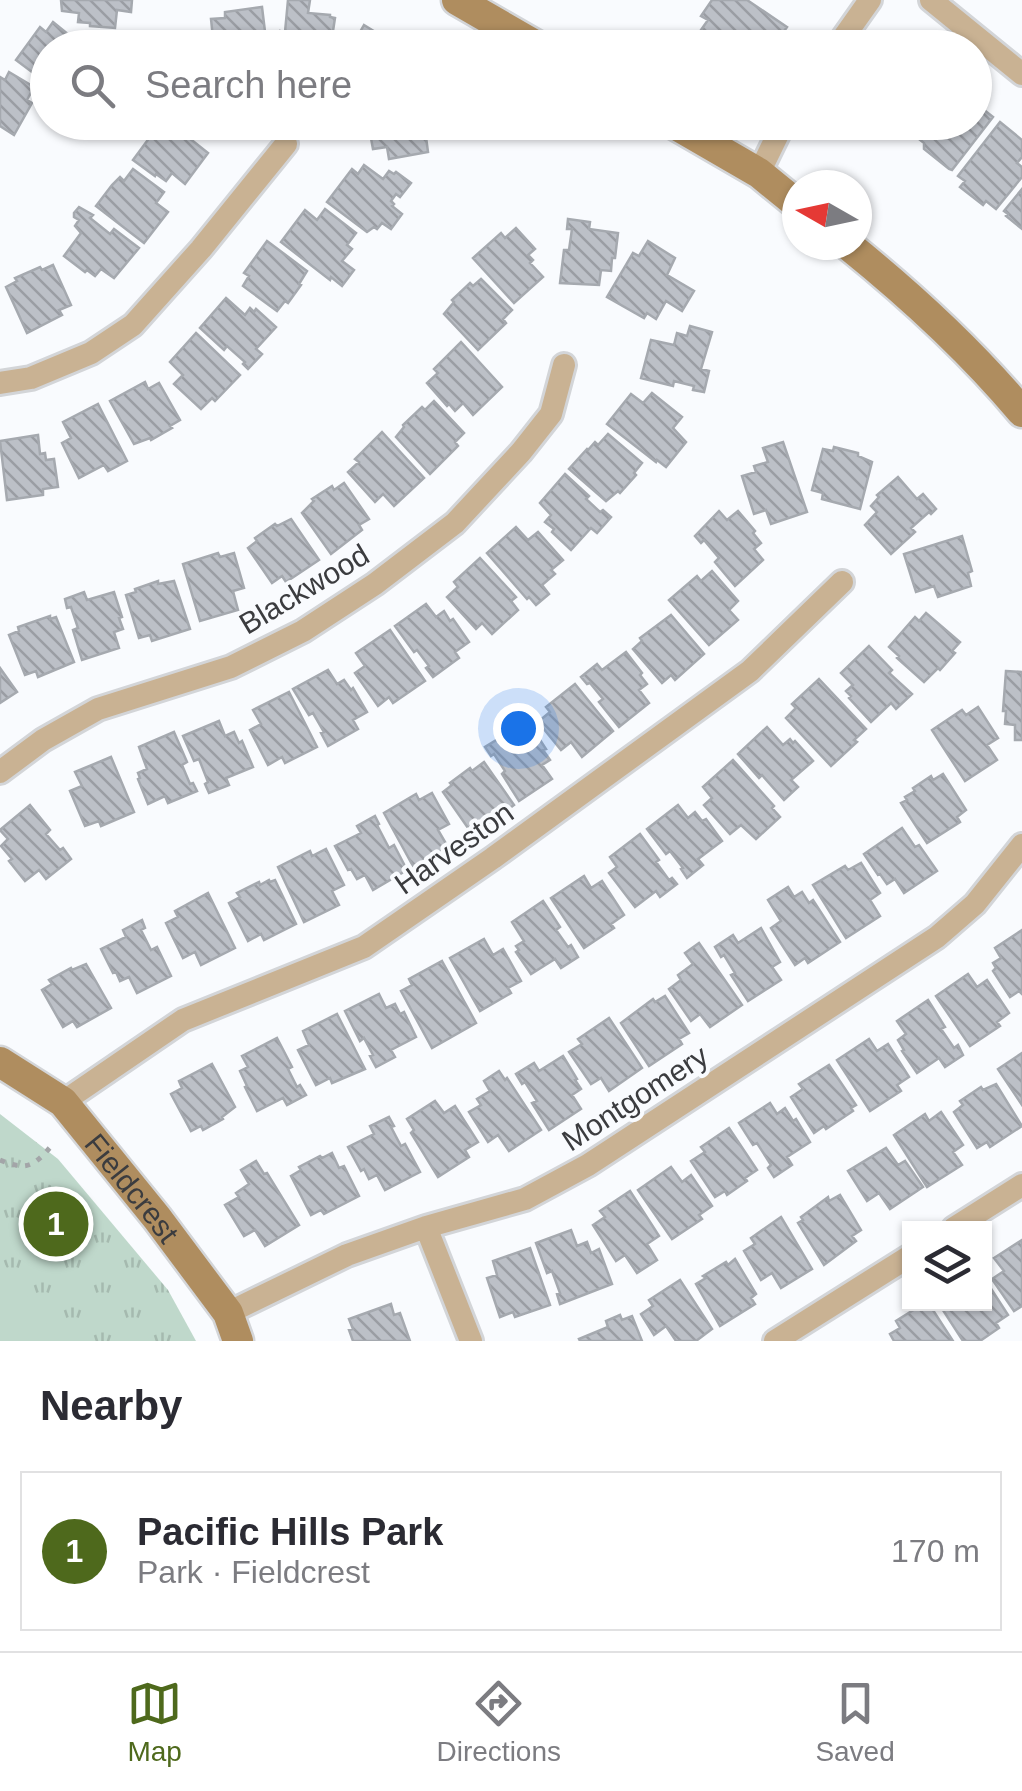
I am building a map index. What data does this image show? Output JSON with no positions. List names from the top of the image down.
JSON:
{
  "streets": {
    "main road": ["Fieldcrest"],
    "street": ["Blackwood", "Harveston", "Montgomery"]
  },
  "crossings": [
    ["Harveston", "Fieldcrest"],
    ["Montgomery", "Fieldcrest"]
  ],
  "north": "left",
  "page": {
    "search": "Search here",
    "pins": "1",
    "heading": "Nearby",
    "list": [
      {
        "mark": "1",
        "name": "Pacific Hills Park",
        "note": "Park · Fieldcrest",
        "value": "170 m"
      }
    ],
    "nav": ["Map", "Directions", "Saved"]
  }
}
